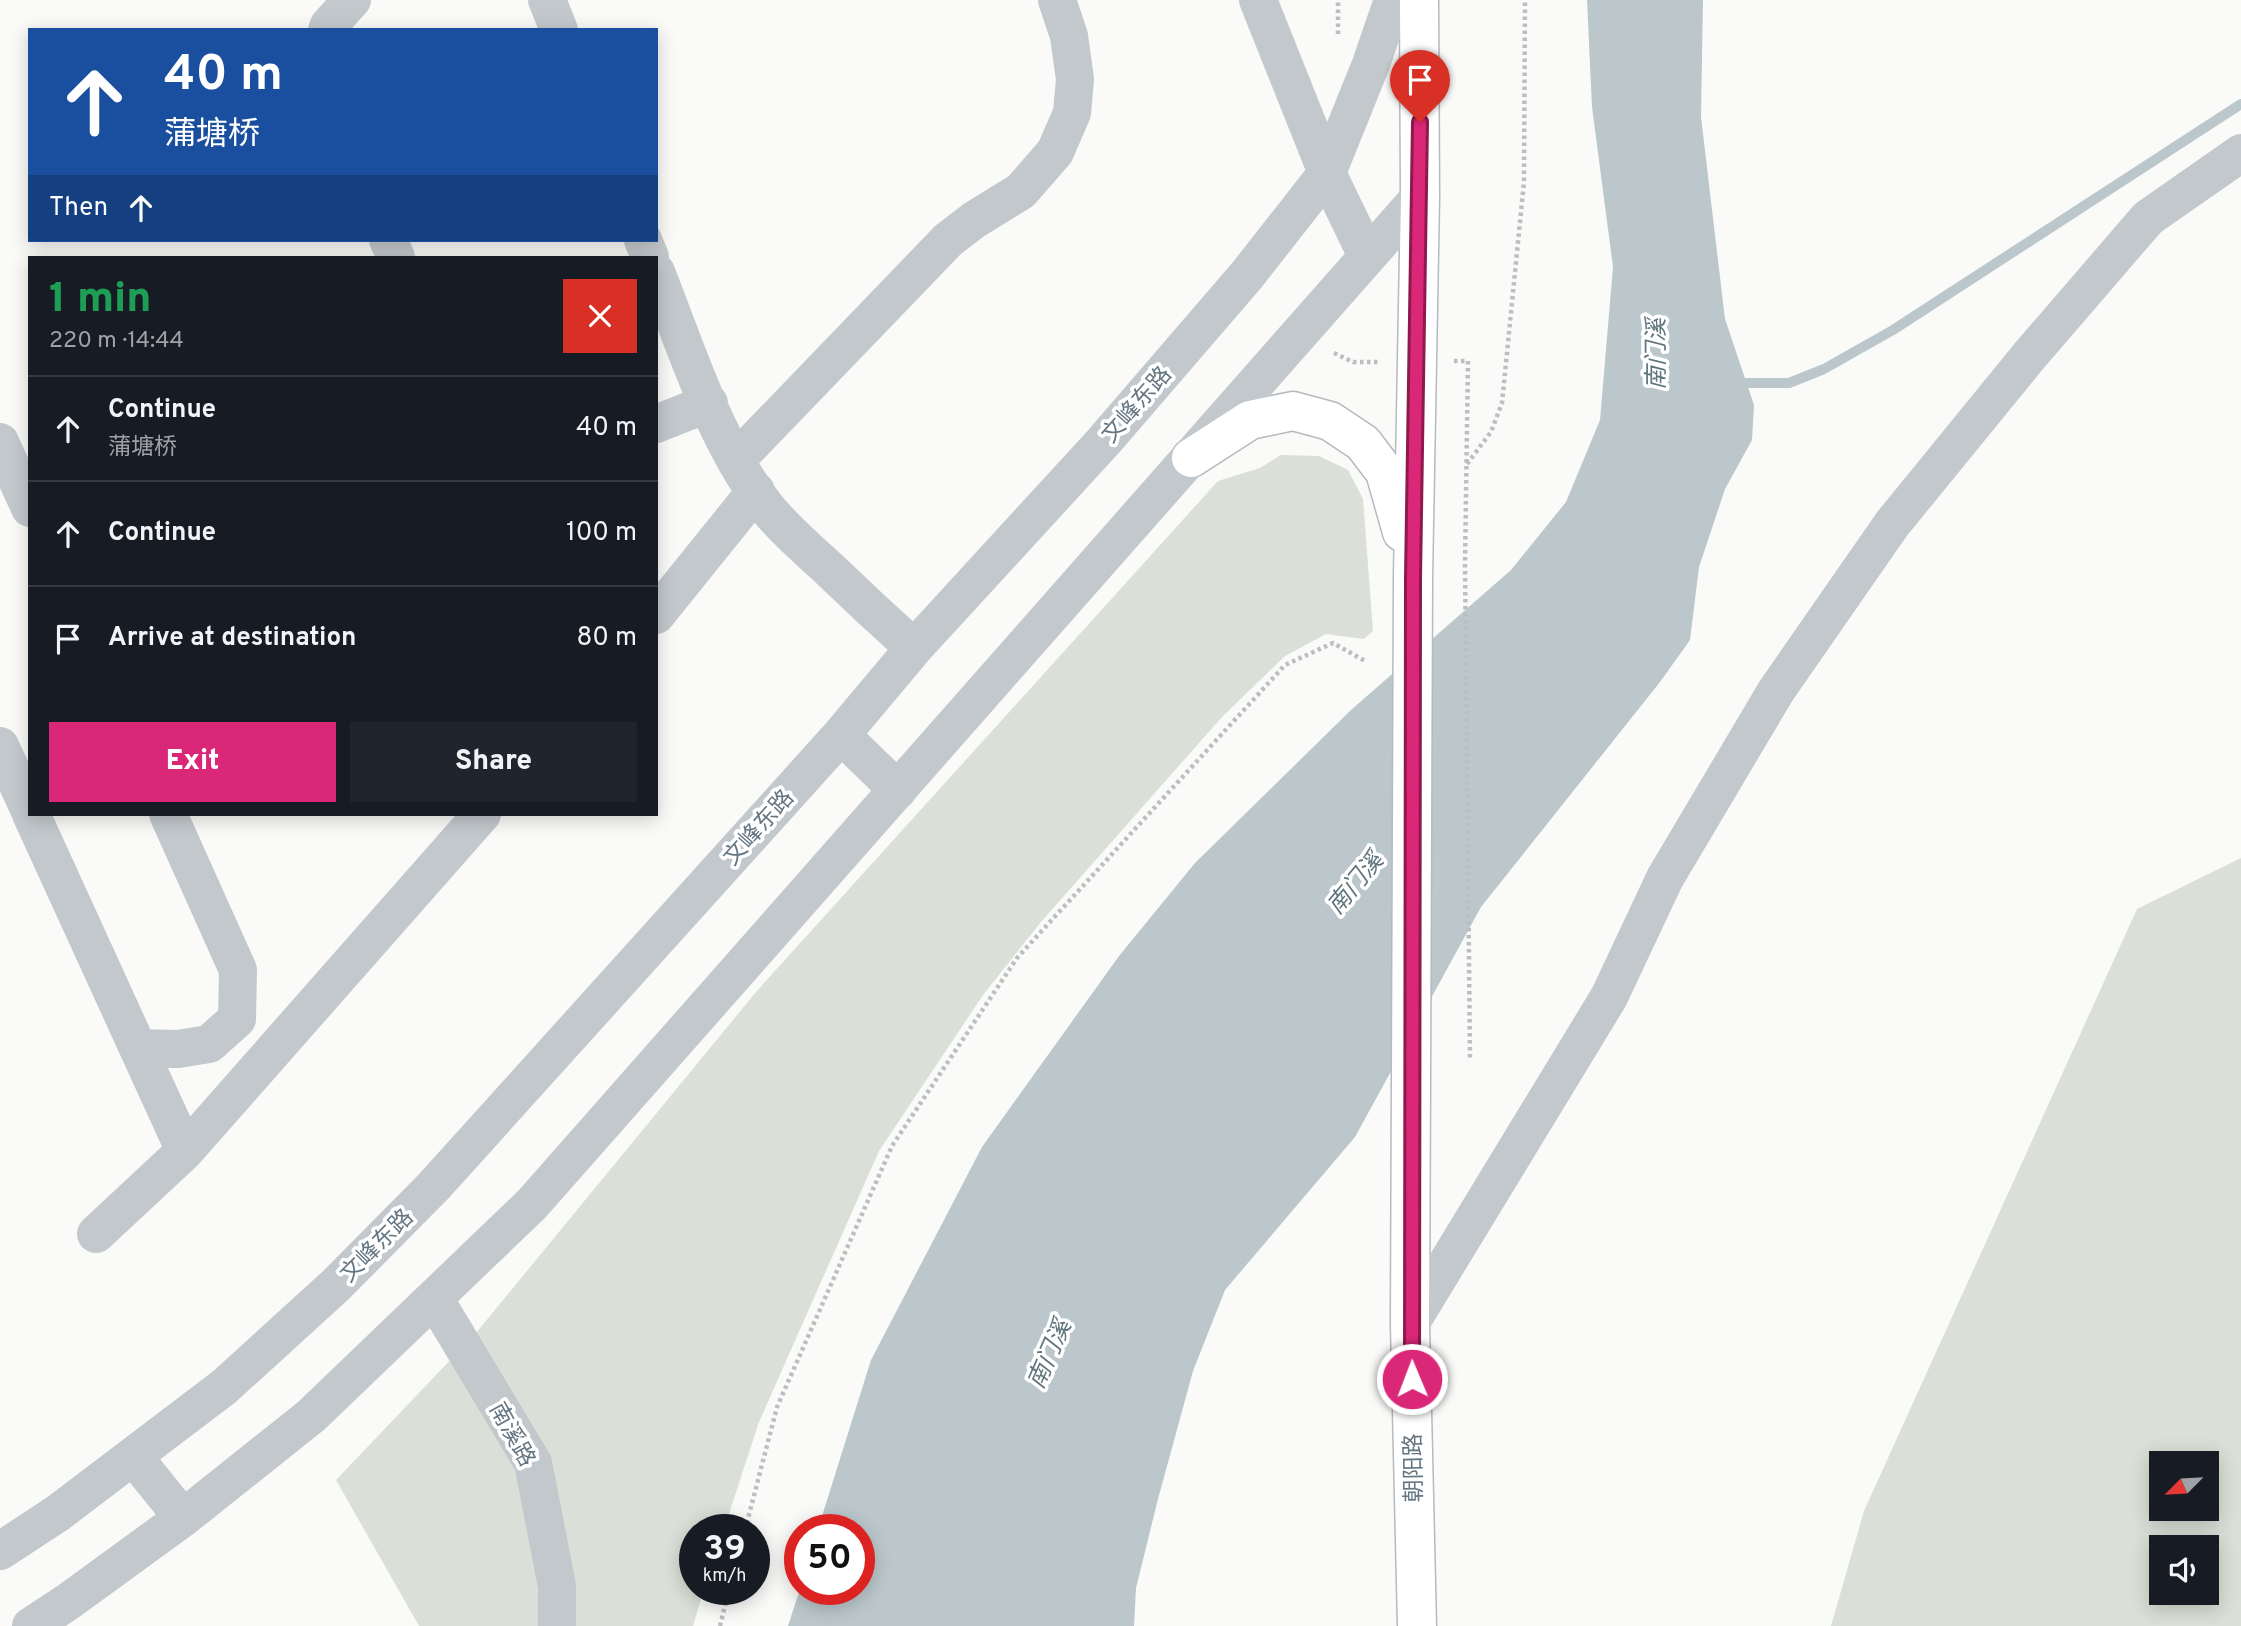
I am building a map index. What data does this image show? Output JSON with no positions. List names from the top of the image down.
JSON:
{
  "streets": {
    "main road": ["朝阳路"],
    "street": ["文峰东路", "南溪路"]
  },
  "water": ["南门溪"],
  "north": "bottom left",
  "page": {
    "turn": ["40 m", "蒲塘桥"],
    "then": "Then",
    "heading": ["1 min", "220 m · 14:44"],
    "list": [
      {
        "name": "Continue",
        "note": "蒲塘桥",
        "value": "40 m"
      },
      {
        "name": "Continue",
        "value": "100 m"
      },
      {
        "name": "Arrive at destination",
        "value": "80 m"
      }
    ],
    "buttons": ["Exit", "Share"],
    "speed": "39 km/h",
    "limit": "50"
  }
}
